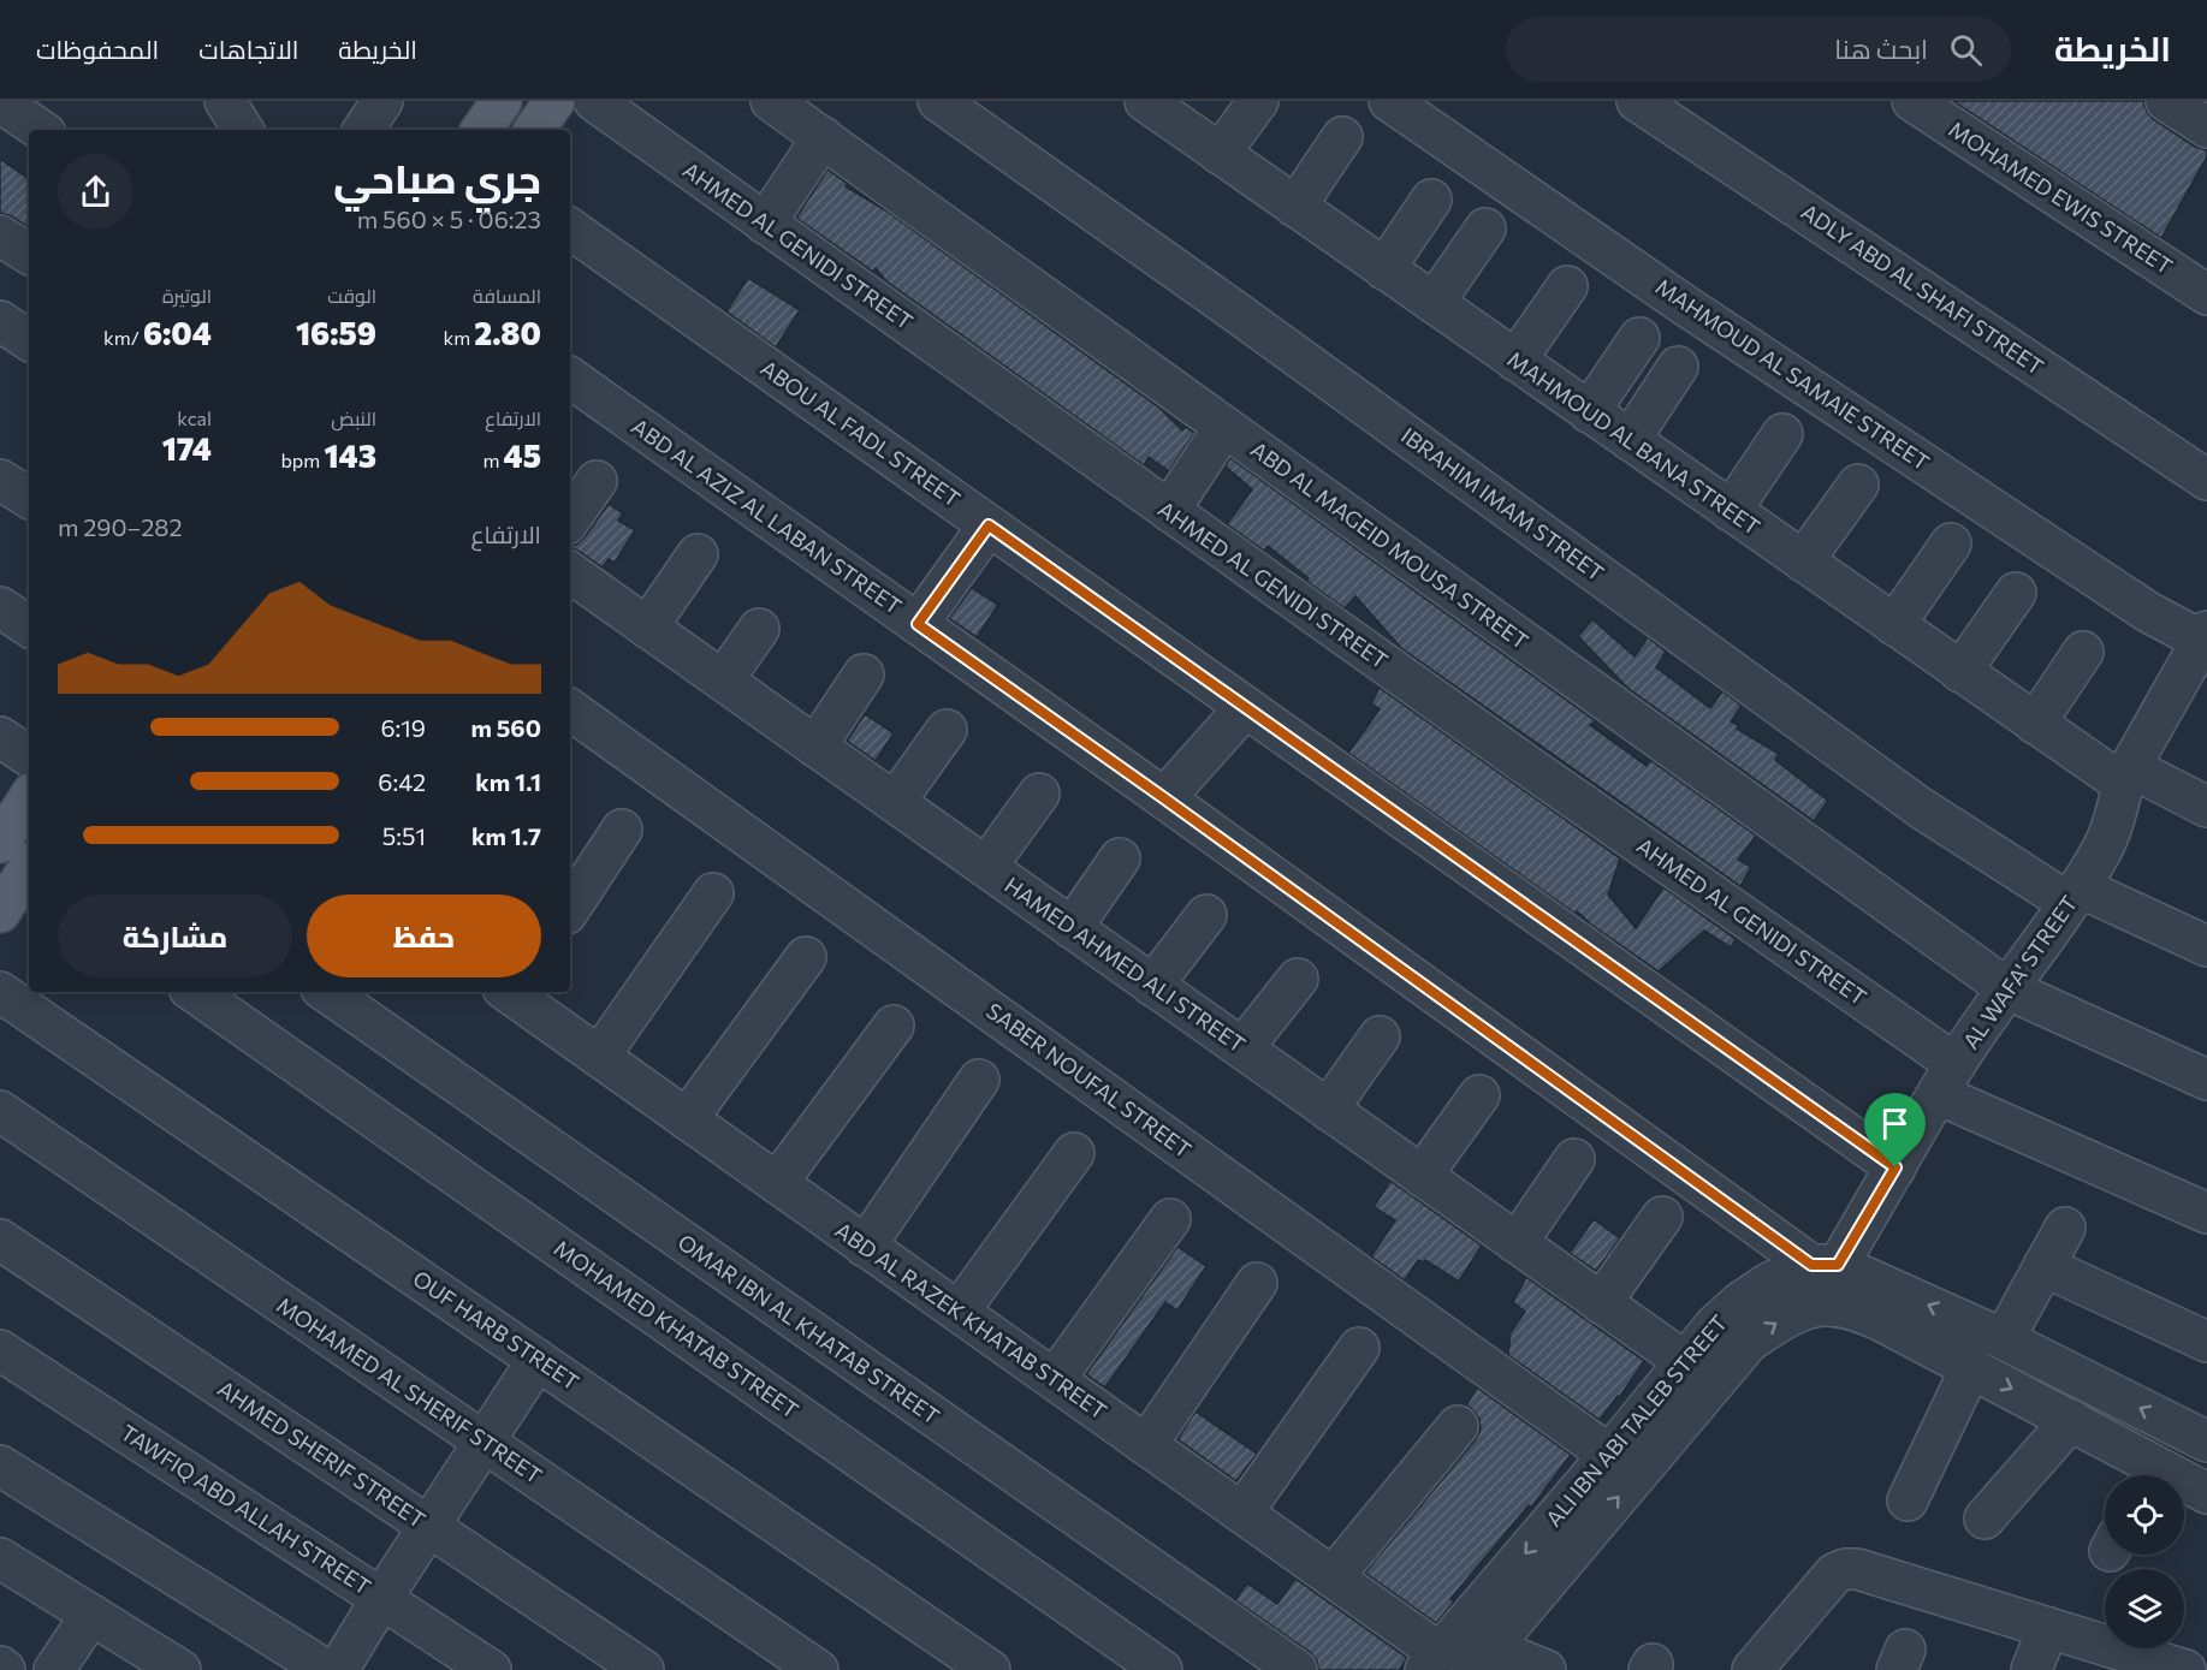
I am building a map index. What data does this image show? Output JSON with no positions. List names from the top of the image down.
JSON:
{
  "streets": {
    "street": [
      "MOHAMED EWIS STREET",
      "AHMED AL GENIDI STREET",
      "ADLY ABD AL SHAFI STREET",
      "MAHMOUD AL SAMAIE STREET",
      "ABOU AL FADL STREET",
      "MAHMOUD AL BANA STREET",
      "IBRAHIM IMAM STREET",
      "ABD AL AZIZ AL LABAN STREET",
      "ABD AL MAGEID MOUSA STREET",
      "HAMED AHMED ALI STREET",
      "AL WAFA' STREET",
      "SABER NOUFAL STREET",
      "ABD AL RAZEK KHATAB STREET",
      "MOHAMED KHATAB STREET",
      "OMAR IBN AL KHATAB STREET",
      "OUF HARB STREET",
      "MOHAMED AL SHERIF STREET",
      "ALI IBN ABI TALEB STREET",
      "AHMED SHERIF STREET",
      "TAWFIQ ABD ALLAH STREET"
    ]
  },
  "crossings": [
    ["AHMED AL GENIDI STREET", "AL WAFA' STREET"],
    ["MAHMOUD AL SAMAIE STREET", "AL WAFA' STREET"],
    ["ABOU AL FADL STREET", "AL WAFA' STREET"],
    ["MAHMOUD AL BANA STREET", "AL WAFA' STREET"],
    ["IBRAHIM IMAM STREET", "AL WAFA' STREET"],
    ["ABD AL AZIZ AL LABAN STREET", "AL WAFA' STREET"],
    ["ABD AL AZIZ AL LABAN STREET", "ALI IBN ABI TALEB STREET"],
    ["ABD AL MAGEID MOUSA STREET", "AL WAFA' STREET"],
    ["HAMED AHMED ALI STREET", "ALI IBN ABI TALEB STREET"],
    ["AL WAFA' STREET", "ALI IBN ABI TALEB STREET"],
    ["SABER NOUFAL STREET", "ALI IBN ABI TALEB STREET"],
    ["ABD AL RAZEK KHATAB STREET", "ALI IBN ABI TALEB STREET"]
  ],
  "page": {
    "header": "الخريطة",
    "search": "ابحث هنا",
    "nav": ["الخريطة", "الاتجاهات", "المحفوظات"],
    "heading": ["جري صباحي", "06:23 · 5 × 560 m"],
    "stats": [
      ["المسافة", "2.80 km"],
      ["الوقت", "16:59"],
      ["الوتيرة", "6:04 /km"],
      ["الارتفاع", "45 m"],
      ["النبض", "143 bpm"],
      ["kcal", "174"]
    ],
    "chart": ["الارتفاع", "282–290 m"],
    "list": [
      {
        "name": "560 m",
        "note": "6:19"
      },
      {
        "name": "1.1 km",
        "note": "6:42"
      },
      {
        "name": "1.7 km",
        "note": "5:51"
      }
    ],
    "buttons": ["حفظ", "مشاركة"]
  }
}
